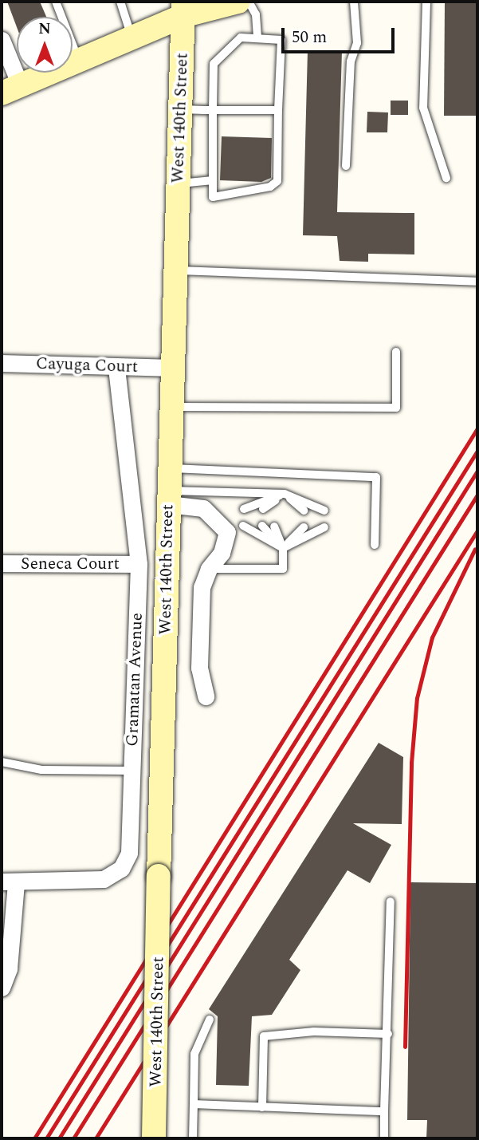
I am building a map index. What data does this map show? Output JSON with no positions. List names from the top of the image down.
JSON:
{
  "streets": {
    "main road": ["West 140th Street"],
    "street": ["Cayuga Court", "Seneca Court", "Gramatan Avenue"]
  },
  "crossings": [
    ["West 140th Street", "Cayuga Court"],
    ["Cayuga Court", "Gramatan Avenue"],
    ["Seneca Court", "Gramatan Avenue"]
  ],
  "scale_bar": "50 m",
  "north": "top"
}
